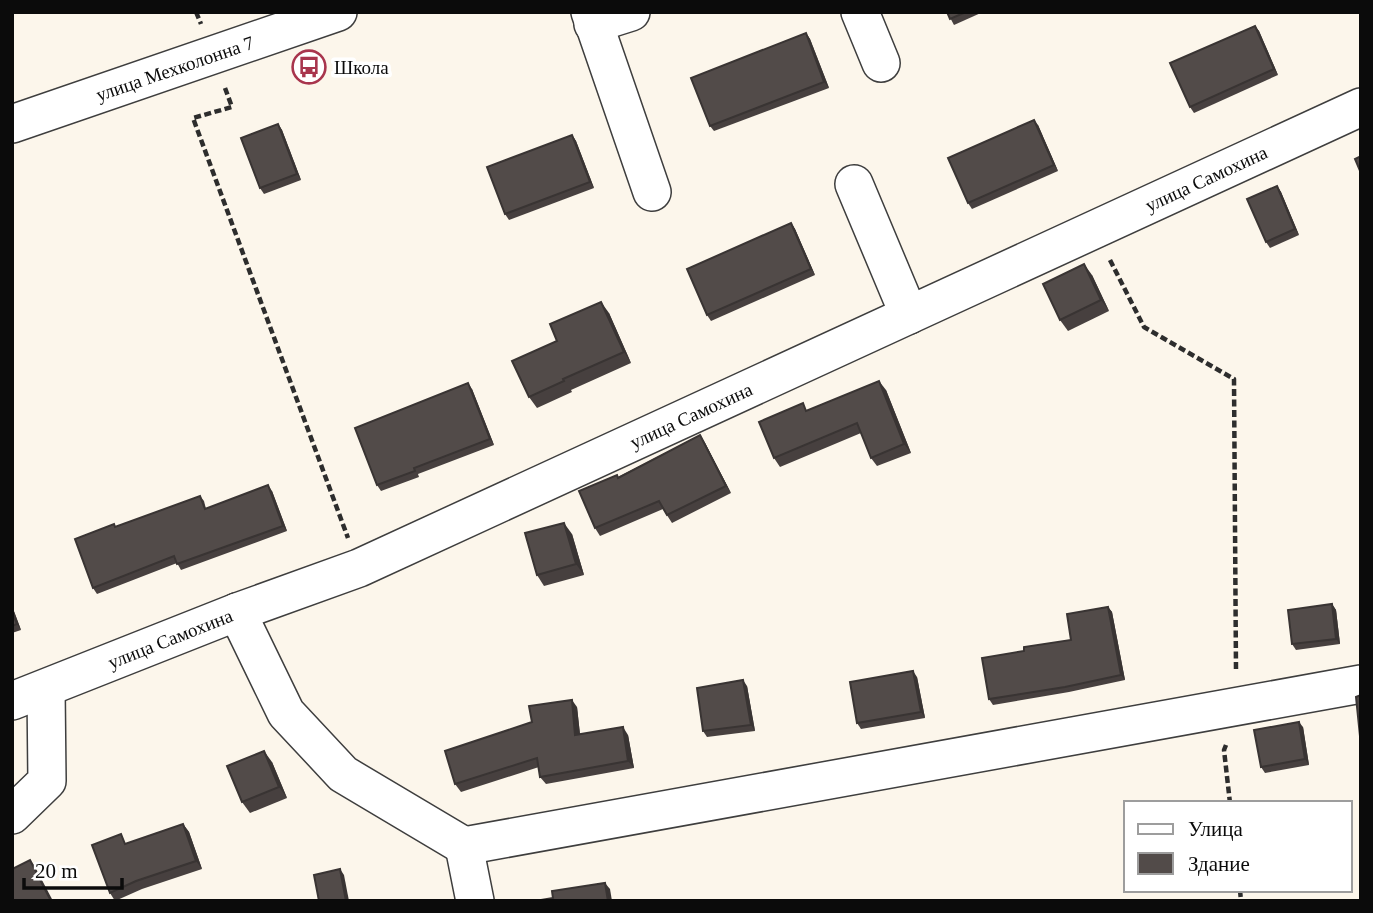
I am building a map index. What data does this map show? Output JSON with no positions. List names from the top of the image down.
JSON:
{
  "streets": {
    "street": ["улица Мехколонна 7", "улица Самохина"]
  },
  "places": {
    "bus stop": ["Школа"]
  },
  "legend": ["Улица", "Здание"],
  "scale_bar": "20 m"
}
